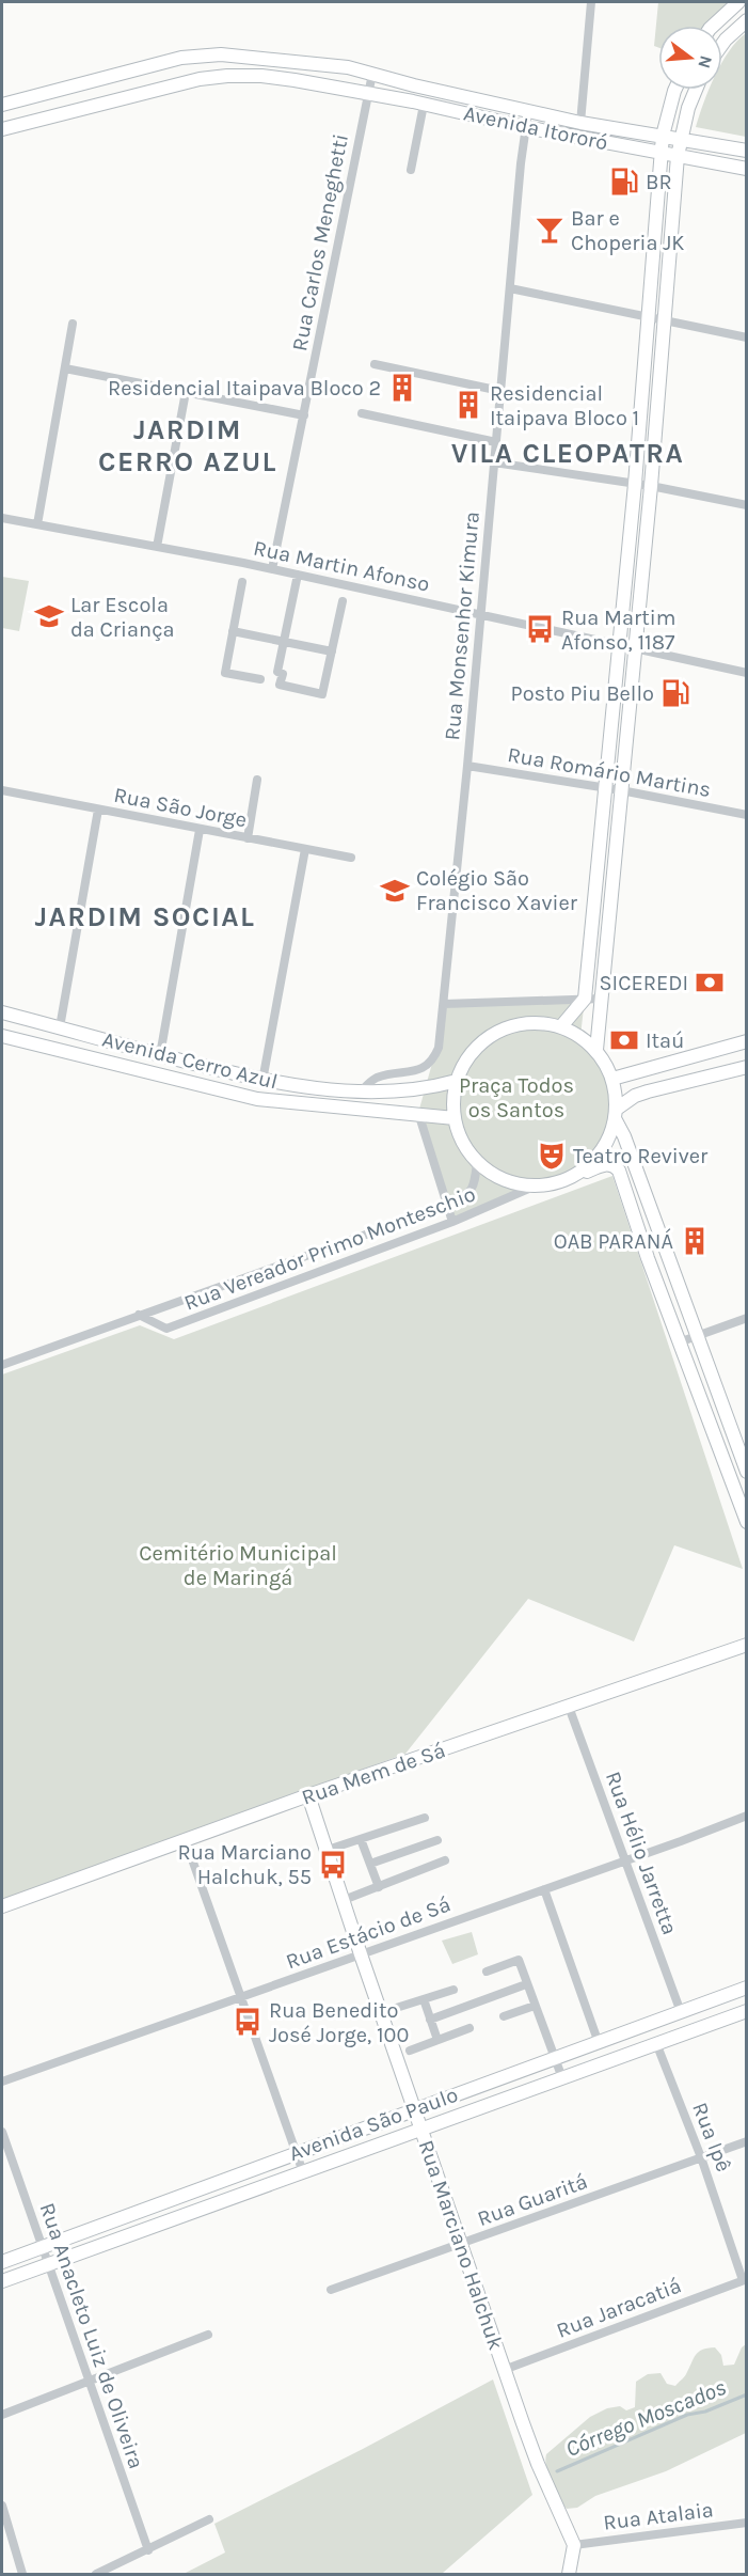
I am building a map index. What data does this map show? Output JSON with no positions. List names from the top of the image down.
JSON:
{
  "streets": {
    "main road": [
      "Avenida Itororó",
      "Avenida Cerro Azul",
      "Rua Mem de Sá",
      "Avenida São Paulo",
      "Rua Marciano Halchuk"
    ],
    "street": [
      "Rua Carlos Meneghetti",
      "Rua Martin Afonso",
      "Rua Monsenhor Kimura",
      "Rua Romário Martins",
      "Rua São Jorge",
      "Rua Vereador Primo Monteschio",
      "Rua Hélio Jarretta",
      "Rua Estácio de Sá",
      "Rua Ipê",
      "Rua Guaritá",
      "Rua Jaracatiá",
      "Rua Anacleto Luiz de Oliveira",
      "Rua Atalaia"
    ]
  },
  "crossings": [
    ["Avenida Itororó", "Rua Carlos Meneghetti"],
    ["Avenida Itororó", "Rua Monsenhor Kimura"],
    ["Rua Carlos Meneghetti", "Rua Martin Afonso"],
    ["Rua Martin Afonso", "Rua Monsenhor Kimura"],
    ["Rua Monsenhor Kimura", "Rua Romário Martins"],
    ["Rua Monsenhor Kimura", "Avenida Cerro Azul"],
    ["Avenida Cerro Azul", "Rua Vereador Primo Monteschio"],
    ["Rua Mem de Sá", "Rua Hélio Jarretta"],
    ["Rua Mem de Sá", "Rua Marciano Halchuk"],
    ["Rua Hélio Jarretta", "Rua Estácio de Sá"],
    ["Rua Hélio Jarretta", "Avenida São Paulo"],
    ["Rua Estácio de Sá", "Rua Marciano Halchuk"],
    ["Avenida São Paulo", "Rua Ipê"],
    ["Avenida São Paulo", "Rua Marciano Halchuk"],
    ["Avenida São Paulo", "Rua Anacleto Luiz de Oliveira"],
    ["Rua Ipê", "Rua Guaritá"],
    ["Rua Ipê", "Rua Jaracatiá"],
    ["Rua Guaritá", "Rua Marciano Halchuk"],
    ["Rua Marciano Halchuk", "Rua Jaracatiá"],
    ["Rua Marciano Halchuk", "Rua Atalaia"]
  ],
  "districts": ["JARDIM CERRO AZUL", "VILA CLEOPATRA", "JARDIM SOCIAL"],
  "water": ["Córrego Moscados"],
  "parks": ["Praça Todos os Santos", "Cemitério Municipal de Maringá"],
  "places": {
    "fuel station": ["BR", "Posto Piu Bello"],
    "bar": ["Bar e Choperia JK"],
    "building": ["Residencial Itaipava Bloco 2", "Residencial Itaipava Bloco 1", "OAB PARANÁ"],
    "school or university": ["Lar Escola da Criança", "Colégio São Francisco Xavier"],
    "bus stop": ["Rua Martim Afonso, 1187", "Rua Marciano Halchuk, 55", "Rua Benedito José Jorge, 100"],
    "bank": ["SICEREDI", "Itaú"],
    "theatre": ["Teatro Reviver"]
  },
  "north": "right"
}
